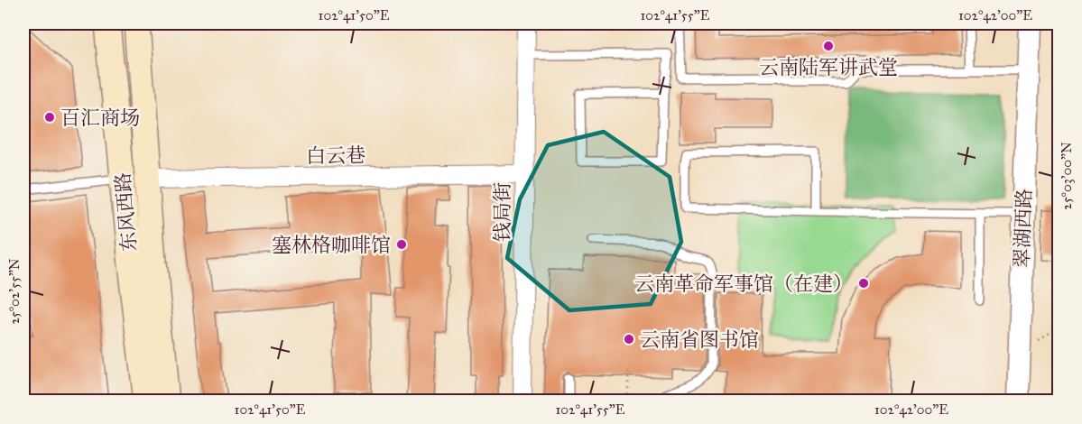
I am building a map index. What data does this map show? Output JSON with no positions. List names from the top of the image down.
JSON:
{
  "streets": {
    "main road": ["东风西路"],
    "street": ["白云巷", "钱局街", "翠湖西路"]
  },
  "crossings": [
    ["白云巷", "东风西路"],
    ["白云巷", "钱局街"]
  ],
  "places": [
    "云南陆军讲武堂",
    "百汇商场",
    "塞林格咖啡馆",
    "云南革命军事馆（在建）",
    "云南省图书馆"
  ],
  "coordinates": [
    "102°41'50\"E",
    "102°41'55\"E",
    "102°42'00\"E",
    "25°03'00\"N",
    "25°02'55\"N"
  ]
}
